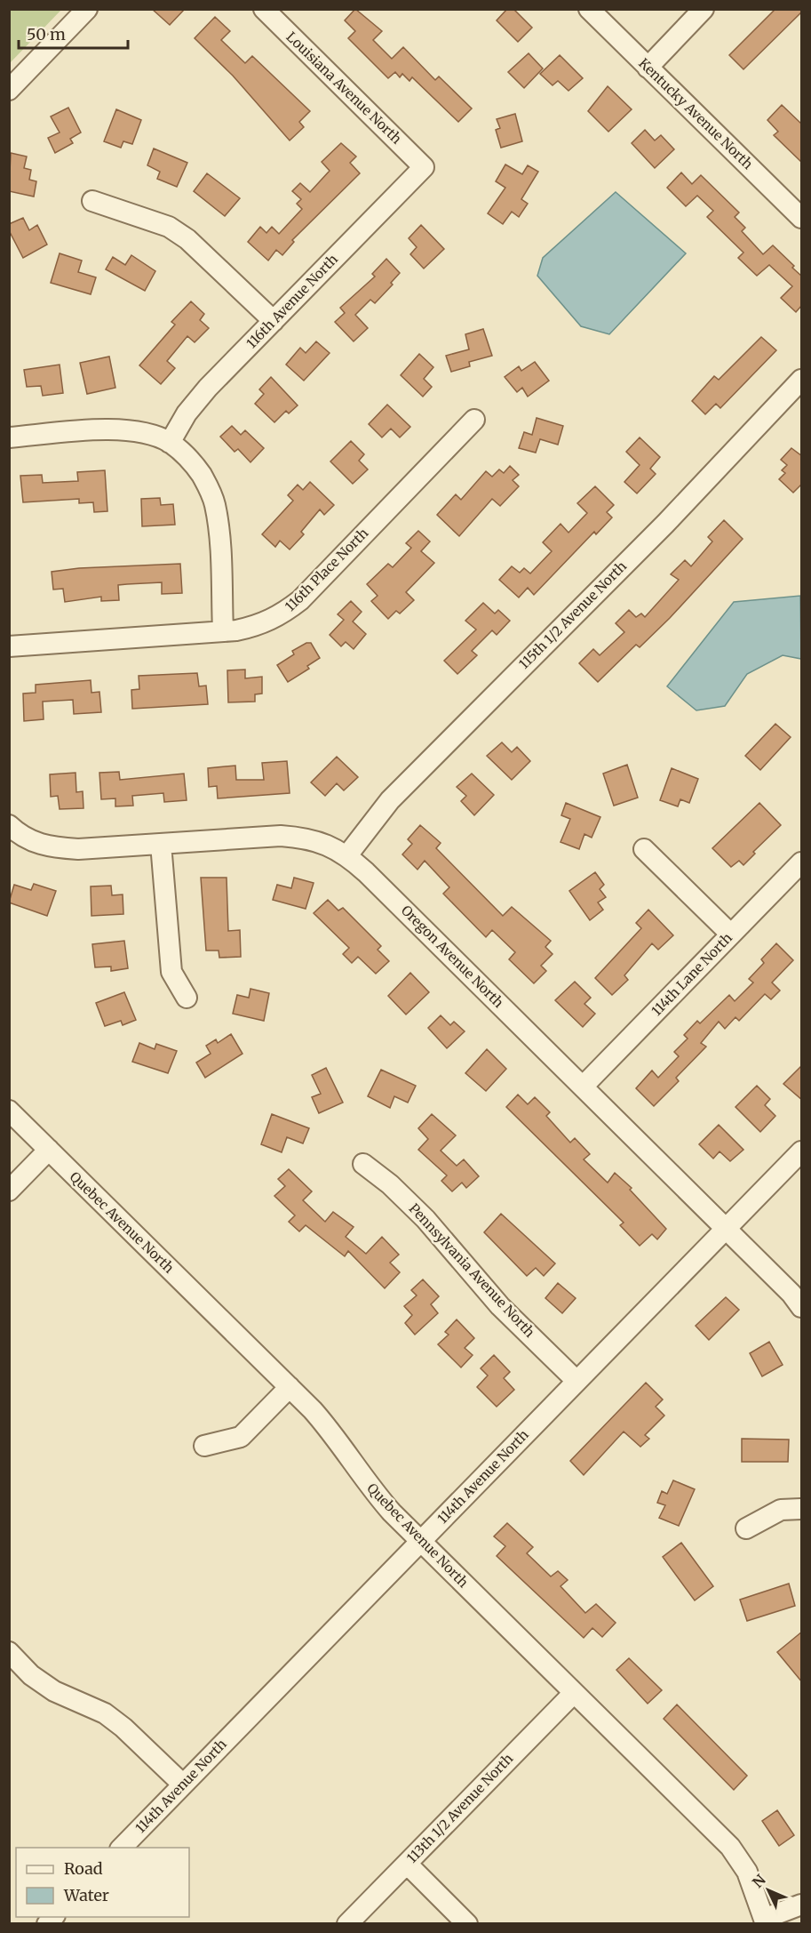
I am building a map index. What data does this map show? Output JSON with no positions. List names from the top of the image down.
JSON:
{
  "streets": {
    "street": [
      "Louisiana Avenue North",
      "Kentucky Avenue North",
      "116th Avenue North",
      "116th Place North",
      "115th 1/2 Avenue North",
      "Oregon Avenue North",
      "114th Lane North",
      "Quebec Avenue North",
      "Pennsylvania Avenue North",
      "114th Avenue North",
      "113th 1/2 Avenue North"
    ]
  },
  "crossings": [
    ["Louisiana Avenue North", "116th Avenue North"],
    ["115th 1/2 Avenue North", "Oregon Avenue North"],
    ["Oregon Avenue North", "114th Lane North"],
    ["Oregon Avenue North", "114th Avenue North"],
    ["Quebec Avenue North", "114th Avenue North"],
    ["Quebec Avenue North", "113th 1/2 Avenue North"],
    ["Pennsylvania Avenue North", "114th Avenue North"]
  ],
  "legend": ["Road", "Water"],
  "scale_bar": "50 m",
  "north": "top left"
}
